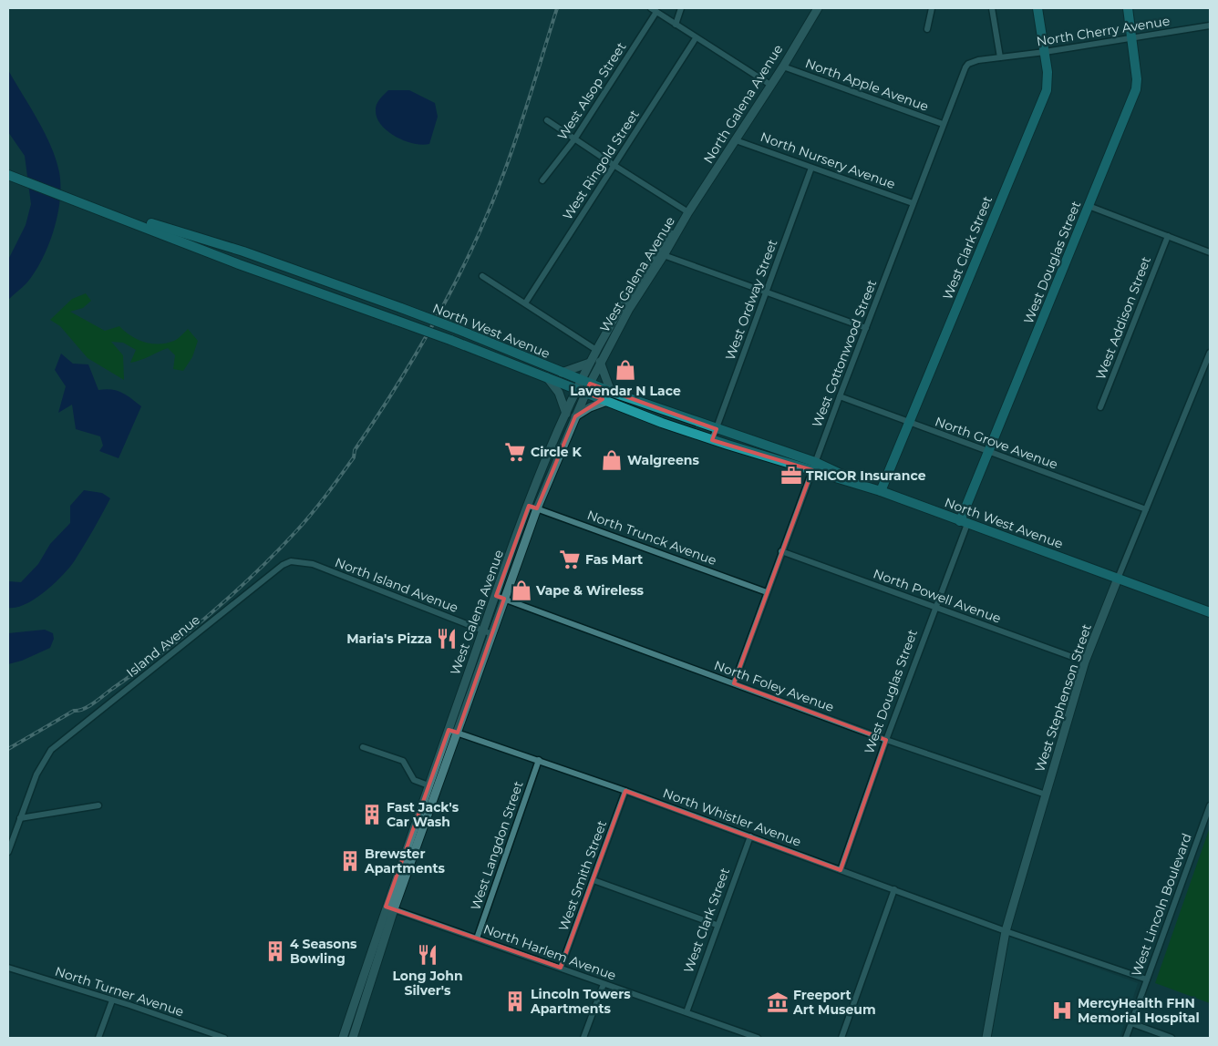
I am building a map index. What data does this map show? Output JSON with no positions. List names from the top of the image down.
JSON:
{
  "streets": {
    "main road": [
      "North Galena Avenue",
      "West Clark Street",
      "West Douglas Street",
      "West Galena Avenue",
      "North West Avenue",
      "West Stephenson Street"
    ],
    "street": [
      "North Cherry Avenue",
      "North Apple Avenue",
      "West Alsop Street",
      "North Nursery Avenue",
      "West Ringold Street",
      "West Ordway Street",
      "West Addison Street",
      "West Cottonwood Street",
      "North Grove Avenue",
      "North Trunck Avenue",
      "North Island Avenue",
      "North Powell Avenue",
      "Island Avenue",
      "North Foley Avenue",
      "North Whistler Avenue",
      "West Langdon Street",
      "West Smith Street",
      "West Lincoln Boulevard",
      "North Harlem Avenue",
      "North Turner Avenue"
    ]
  },
  "crossings": [
    ["North Cherry Avenue", "West Clark Street"],
    ["North Cherry Avenue", "West Douglas Street"],
    ["North Cherry Avenue", "West Cottonwood Street"],
    ["North Apple Avenue", "North Galena Avenue"],
    ["North Apple Avenue", "West Cottonwood Street"],
    ["North Galena Avenue", "North Nursery Avenue"],
    ["North Galena Avenue", "West Galena Avenue"],
    ["North Nursery Avenue", "West Ordway Street"],
    ["North Nursery Avenue", "West Cottonwood Street"],
    ["West Clark Street", "North West Avenue"],
    ["West Clark Street", "North Grove Avenue"],
    ["West Clark Street", "North Whistler Avenue"],
    ["West Clark Street", "North Harlem Avenue"],
    ["West Douglas Street", "North West Avenue"],
    ["West Douglas Street", "North Grove Avenue"],
    ["West Douglas Street", "North Powell Avenue"],
    ["West Douglas Street", "North Foley Avenue"],
    ["West Douglas Street", "North Whistler Avenue"],
    ["West Galena Avenue", "North West Avenue"],
    ["West Galena Avenue", "North Trunck Avenue"],
    ["West Galena Avenue", "North Island Avenue"],
    ["West Galena Avenue", "North Foley Avenue"],
    ["West Galena Avenue", "North Whistler Avenue"],
    ["West Galena Avenue", "North Harlem Avenue"],
    ["West Ordway Street", "North West Avenue"],
    ["North West Avenue", "West Cottonwood Street"],
    ["North West Avenue", "West Stephenson Street"],
    ["West Cottonwood Street", "North Grove Avenue"],
    ["West Cottonwood Street", "North Trunck Avenue"],
    ["West Cottonwood Street", "North Powell Avenue"],
    ["West Cottonwood Street", "North Foley Avenue"],
    ["North Grove Avenue", "West Stephenson Street"],
    ["North Island Avenue", "Island Avenue"],
    ["North Powell Avenue", "West Stephenson Street"],
    ["North Foley Avenue", "West Stephenson Street"],
    ["West Stephenson Street", "North Whistler Avenue"],
    ["North Whistler Avenue", "West Langdon Street"],
    ["North Whistler Avenue", "West Smith Street"],
    ["North Whistler Avenue", "West Lincoln Boulevard"],
    ["West Langdon Street", "North Harlem Avenue"],
    ["West Smith Street", "North Harlem Avenue"]
  ],
  "places": {
    "shop": ["Lavendar N Lace", "Walgreens", "Vape & Wireless"],
    "supermarket": ["Circle K", "Fas Mart"],
    "office": ["TRICOR Insurance"],
    "restaurant": ["Maria's Pizza", "Long John Silver's"],
    "building": [
      "Fast Jack's Car Wash",
      "Brewster Apartments",
      "4 Seasons Bowling",
      "Lincoln Towers Apartments"
    ],
    "museum": ["Freeport Art Museum"],
    "hospital": ["MercyHealth FHN Memorial Hospital"]
  }
}
